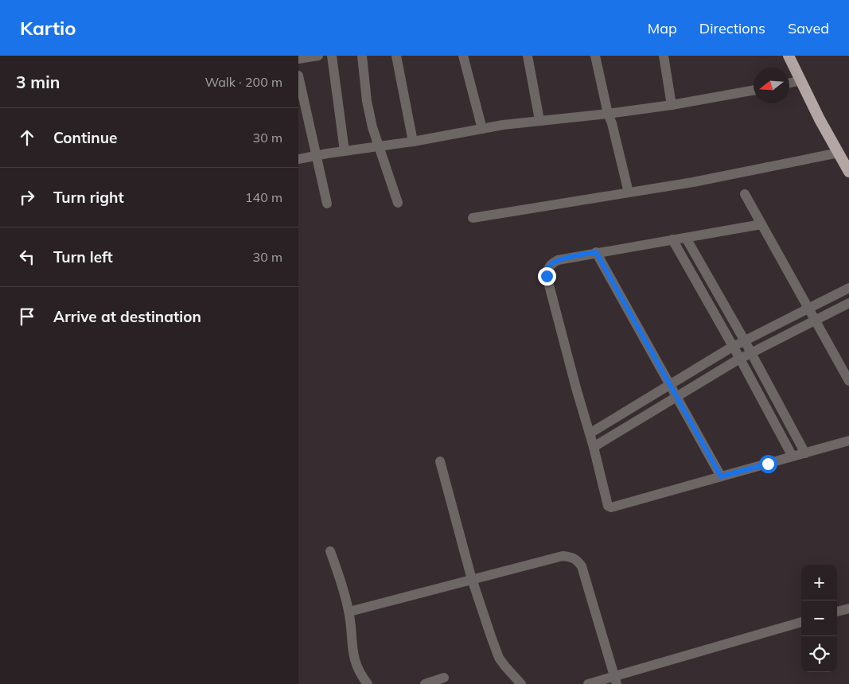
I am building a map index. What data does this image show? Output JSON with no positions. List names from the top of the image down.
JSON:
{
  "north": "left",
  "page": {
    "header": "Kartio",
    "nav": ["Map", "Directions", "Saved"],
    "heading": ["3 min", "Walk · 200 m"],
    "list": [
      ["Continue", "30 m"],
      ["Turn right", "140 m"],
      ["Turn left", "30 m"],
      "Arrive at destination"
    ],
    "map_buttons": ["+", "−"]
  }
}
